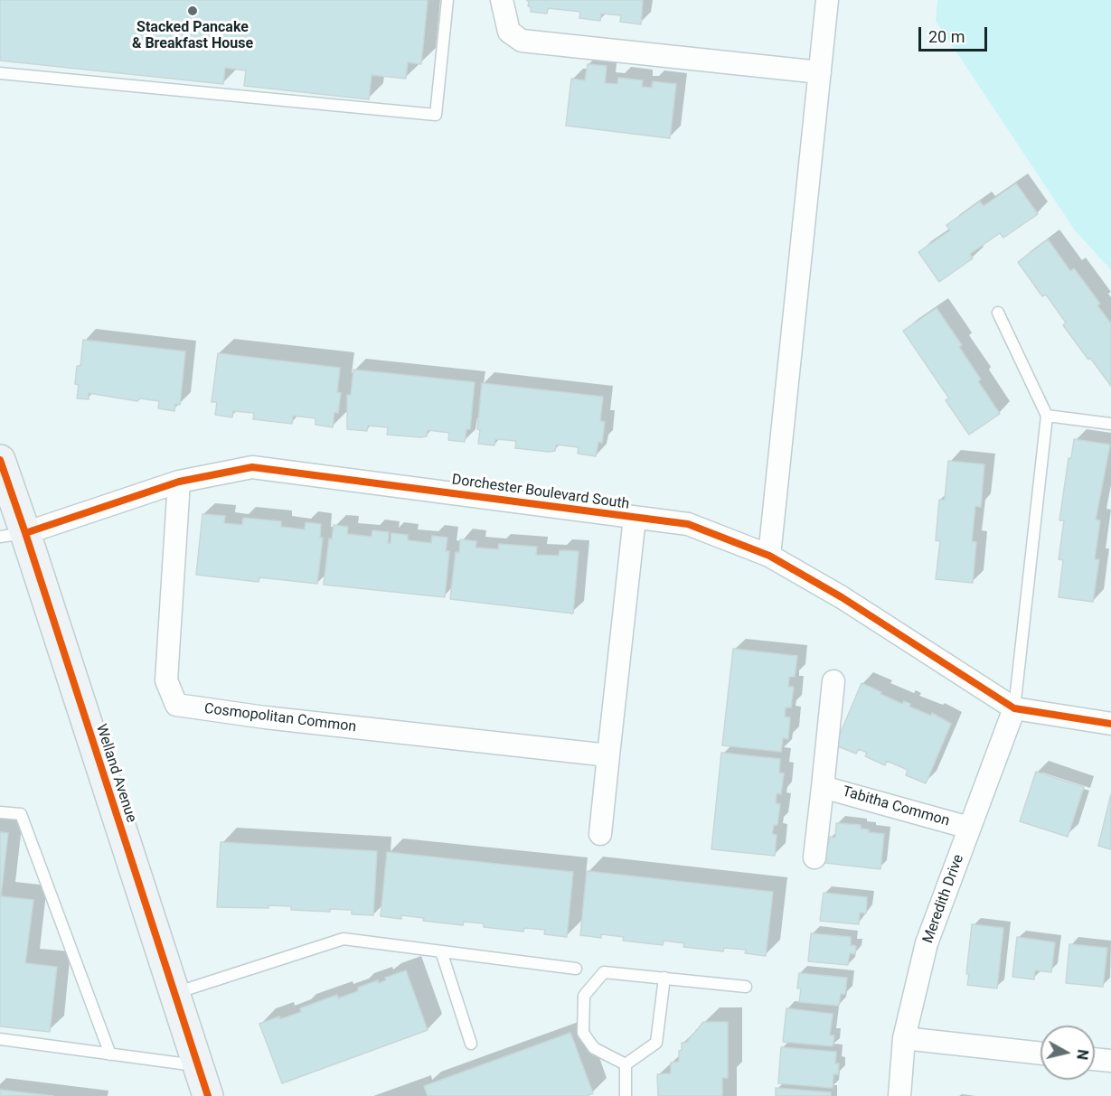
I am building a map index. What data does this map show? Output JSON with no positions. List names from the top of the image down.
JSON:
{
  "streets": {
    "street": [
      "Dorchester Boulevard South",
      "Cosmopolitan Common",
      "Welland Avenue",
      "Tabitha Common",
      "Meredith Drive"
    ]
  },
  "crossings": [
    ["Dorchester Boulevard South", "Cosmopolitan Common"],
    ["Dorchester Boulevard South", "Welland Avenue"],
    ["Dorchester Boulevard South", "Meredith Drive"],
    ["Tabitha Common", "Meredith Drive"]
  ],
  "places": ["Stacked Pancake & Breakfast House"],
  "scale_bar": "20 m",
  "north": "right"
}
